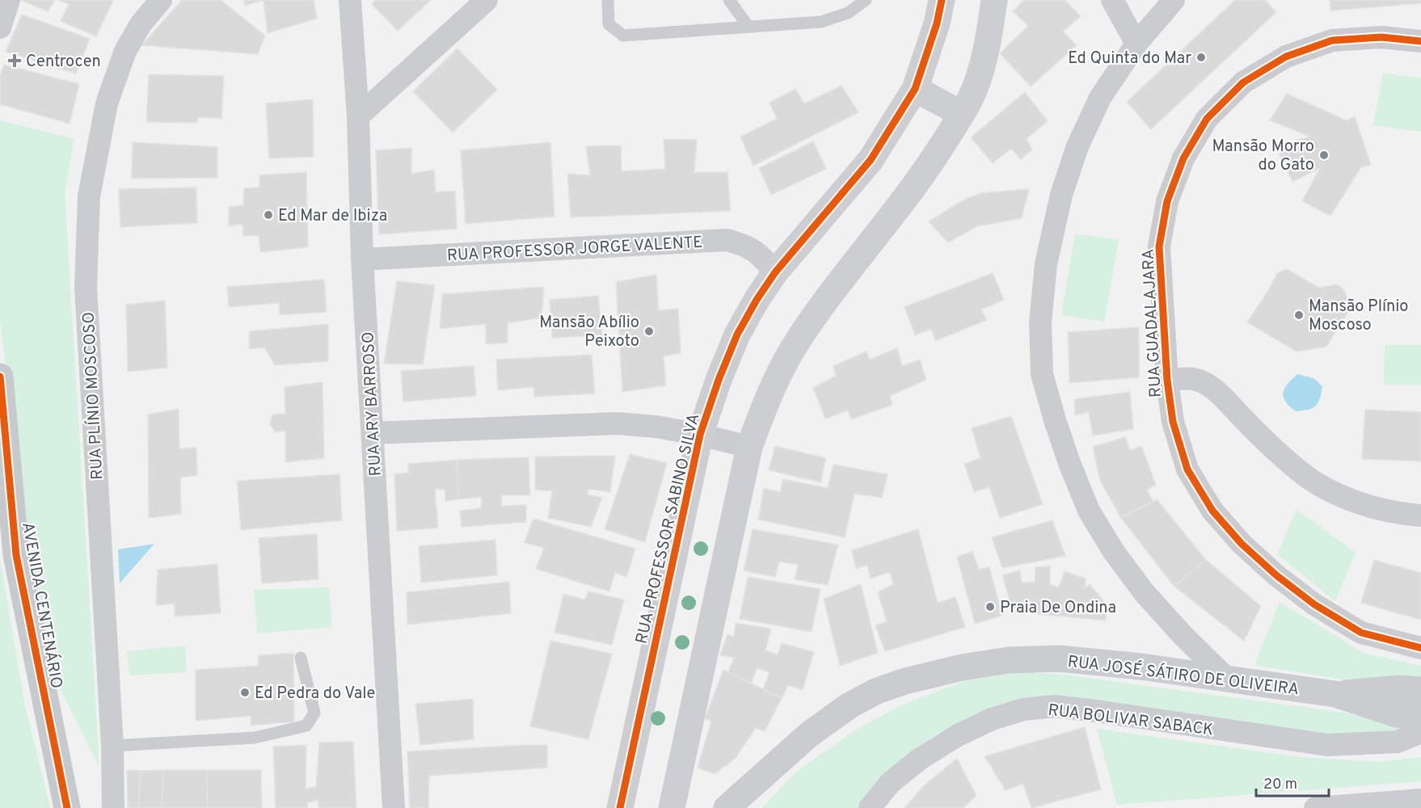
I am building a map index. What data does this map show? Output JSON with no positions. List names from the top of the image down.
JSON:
{
  "streets": {
    "main road": ["RUA PROFESSOR SABINO SILVA", "AVENIDA CENTENÁRIO"],
    "street": [
      "RUA PROFESSOR JORGE VALENTE",
      "RUA GUADALAJARA",
      "RUA PLÍNIO MOSCOSO",
      "RUA ARY BARROSO",
      "RUA JOSÉ SÁTIRO DE OLIVEIRA",
      "RUA BOLIVAR SABACK"
    ]
  },
  "crossings": [
    ["RUA PROFESSOR JORGE VALENTE", "RUA ARY BARROSO"],
    ["RUA PROFESSOR JORGE VALENTE", "RUA PROFESSOR SABINO SILVA"]
  ],
  "places": {
    "other": [
      "Ed Quinta do Mar",
      "Mansão Morro do Gato",
      "Ed Mar de Ibiza",
      "Mansão Plínio Moscoso",
      "Mansão Abílio Peixoto",
      "Praia De Ondina",
      "Ed Pedra do Vale"
    ],
    "health": ["Centrocen"]
  },
  "scale_bar": "20 m"
}
